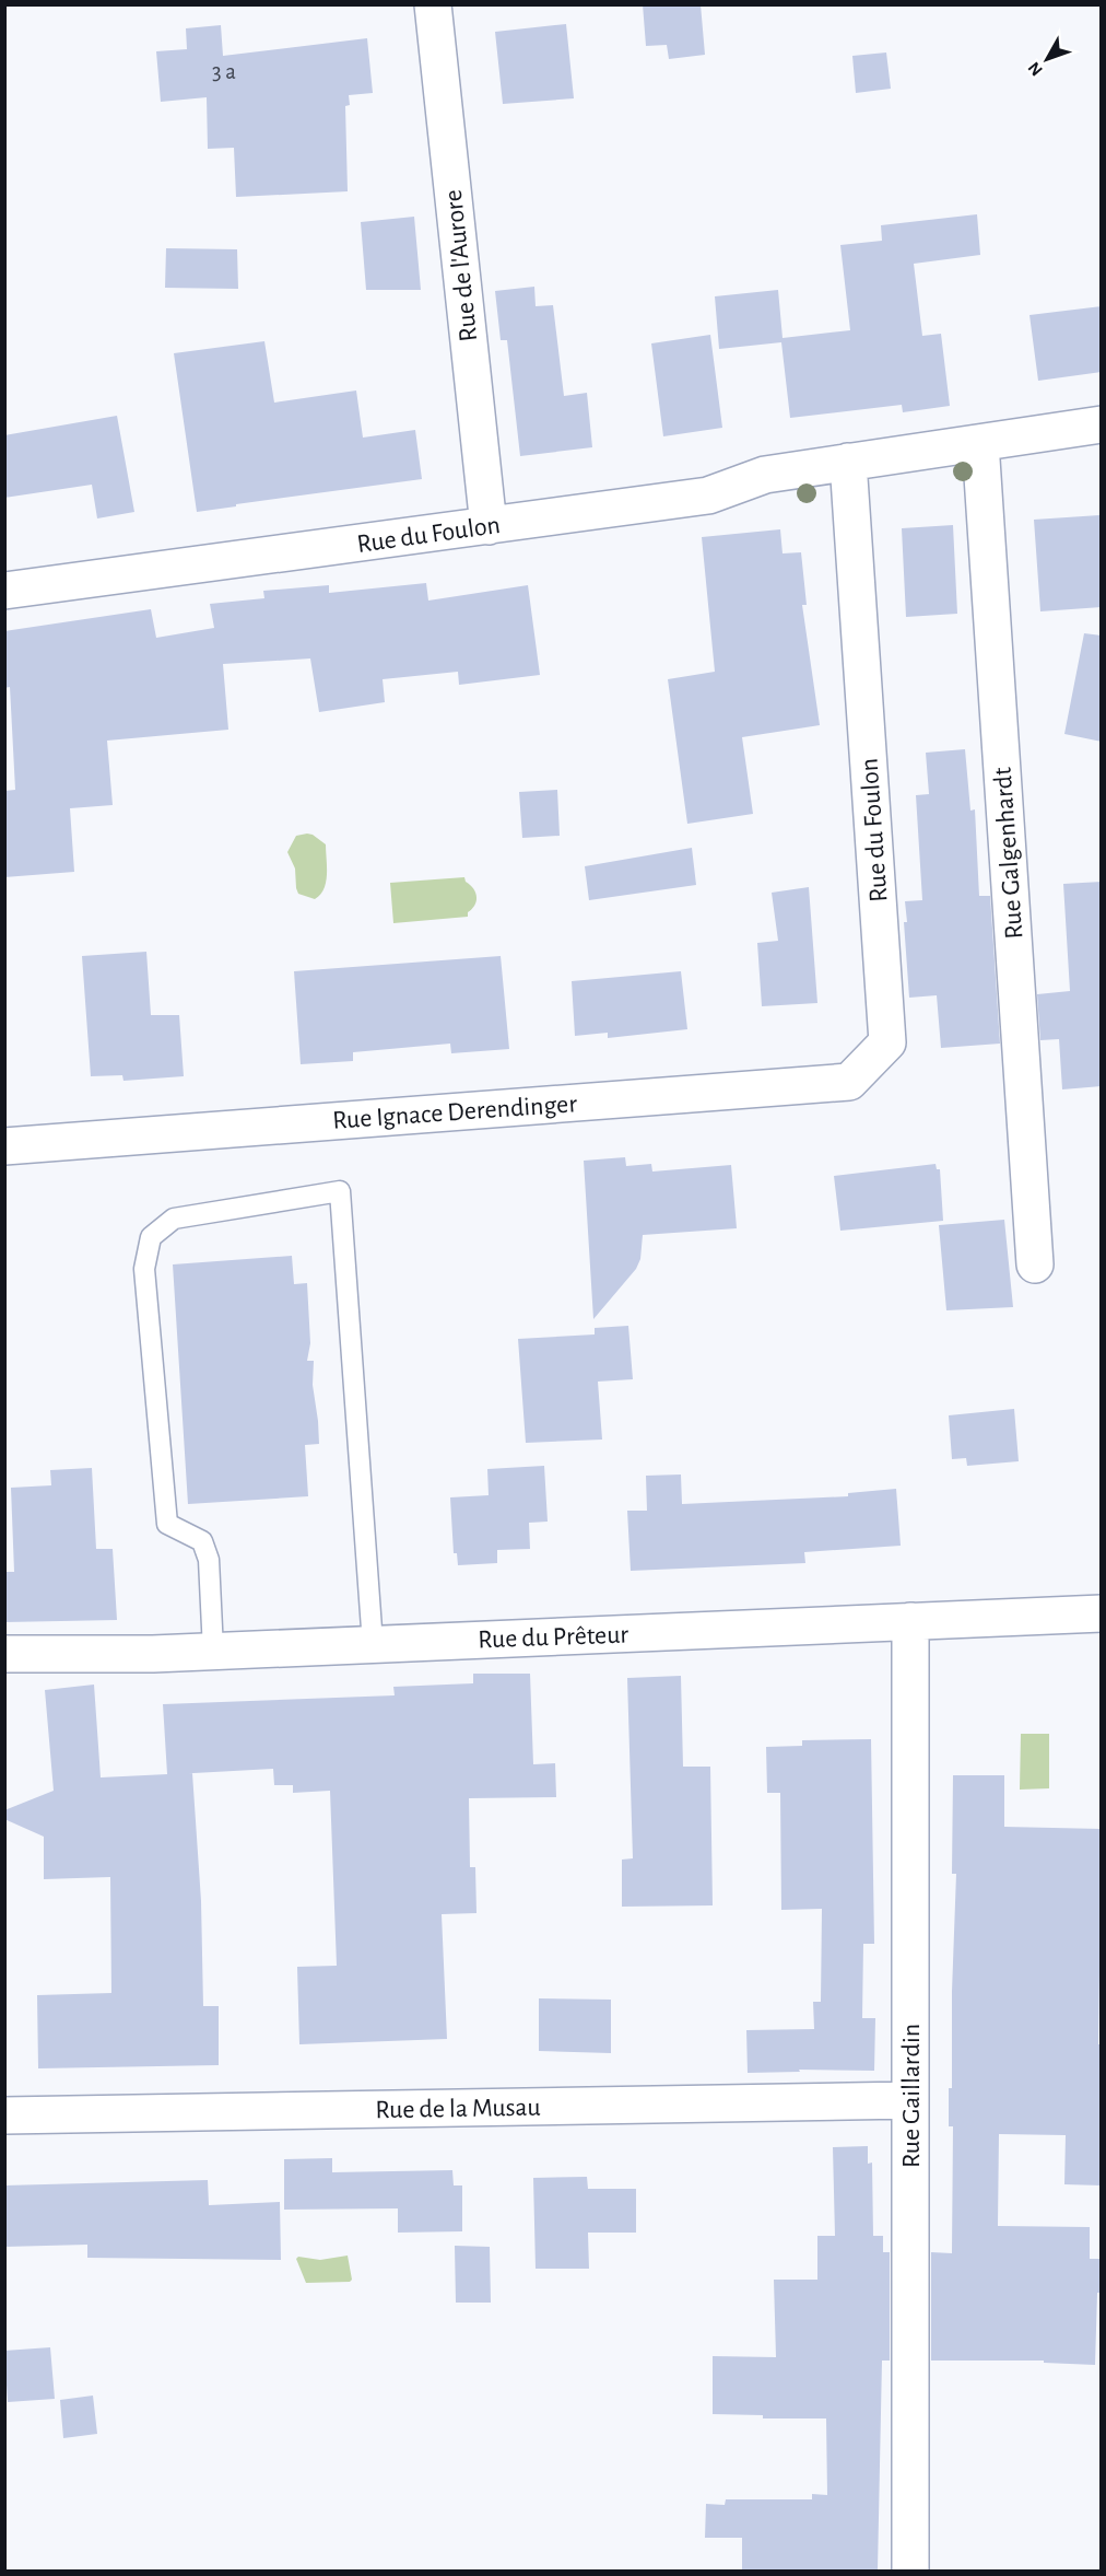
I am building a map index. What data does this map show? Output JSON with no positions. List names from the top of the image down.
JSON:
{
  "streets": {
    "street": [
      "Rue de l'Aurore",
      "Rue du Foulon",
      "Rue Galgenhardt",
      "Rue Ignace Derendinger",
      "Rue du Prêteur",
      "Rue Gaillardin",
      "Rue de la Musau"
    ]
  },
  "crossings": [
    ["Rue de l'Aurore", "Rue du Foulon"],
    ["Rue du Foulon", "Rue Galgenhardt"],
    ["Rue du Foulon", "Rue Ignace Derendinger"],
    ["Rue du Prêteur", "Rue Gaillardin"],
    ["Rue Gaillardin", "Rue de la Musau"]
  ],
  "house_numbers": ["3 a"],
  "north": "bottom left"
}
